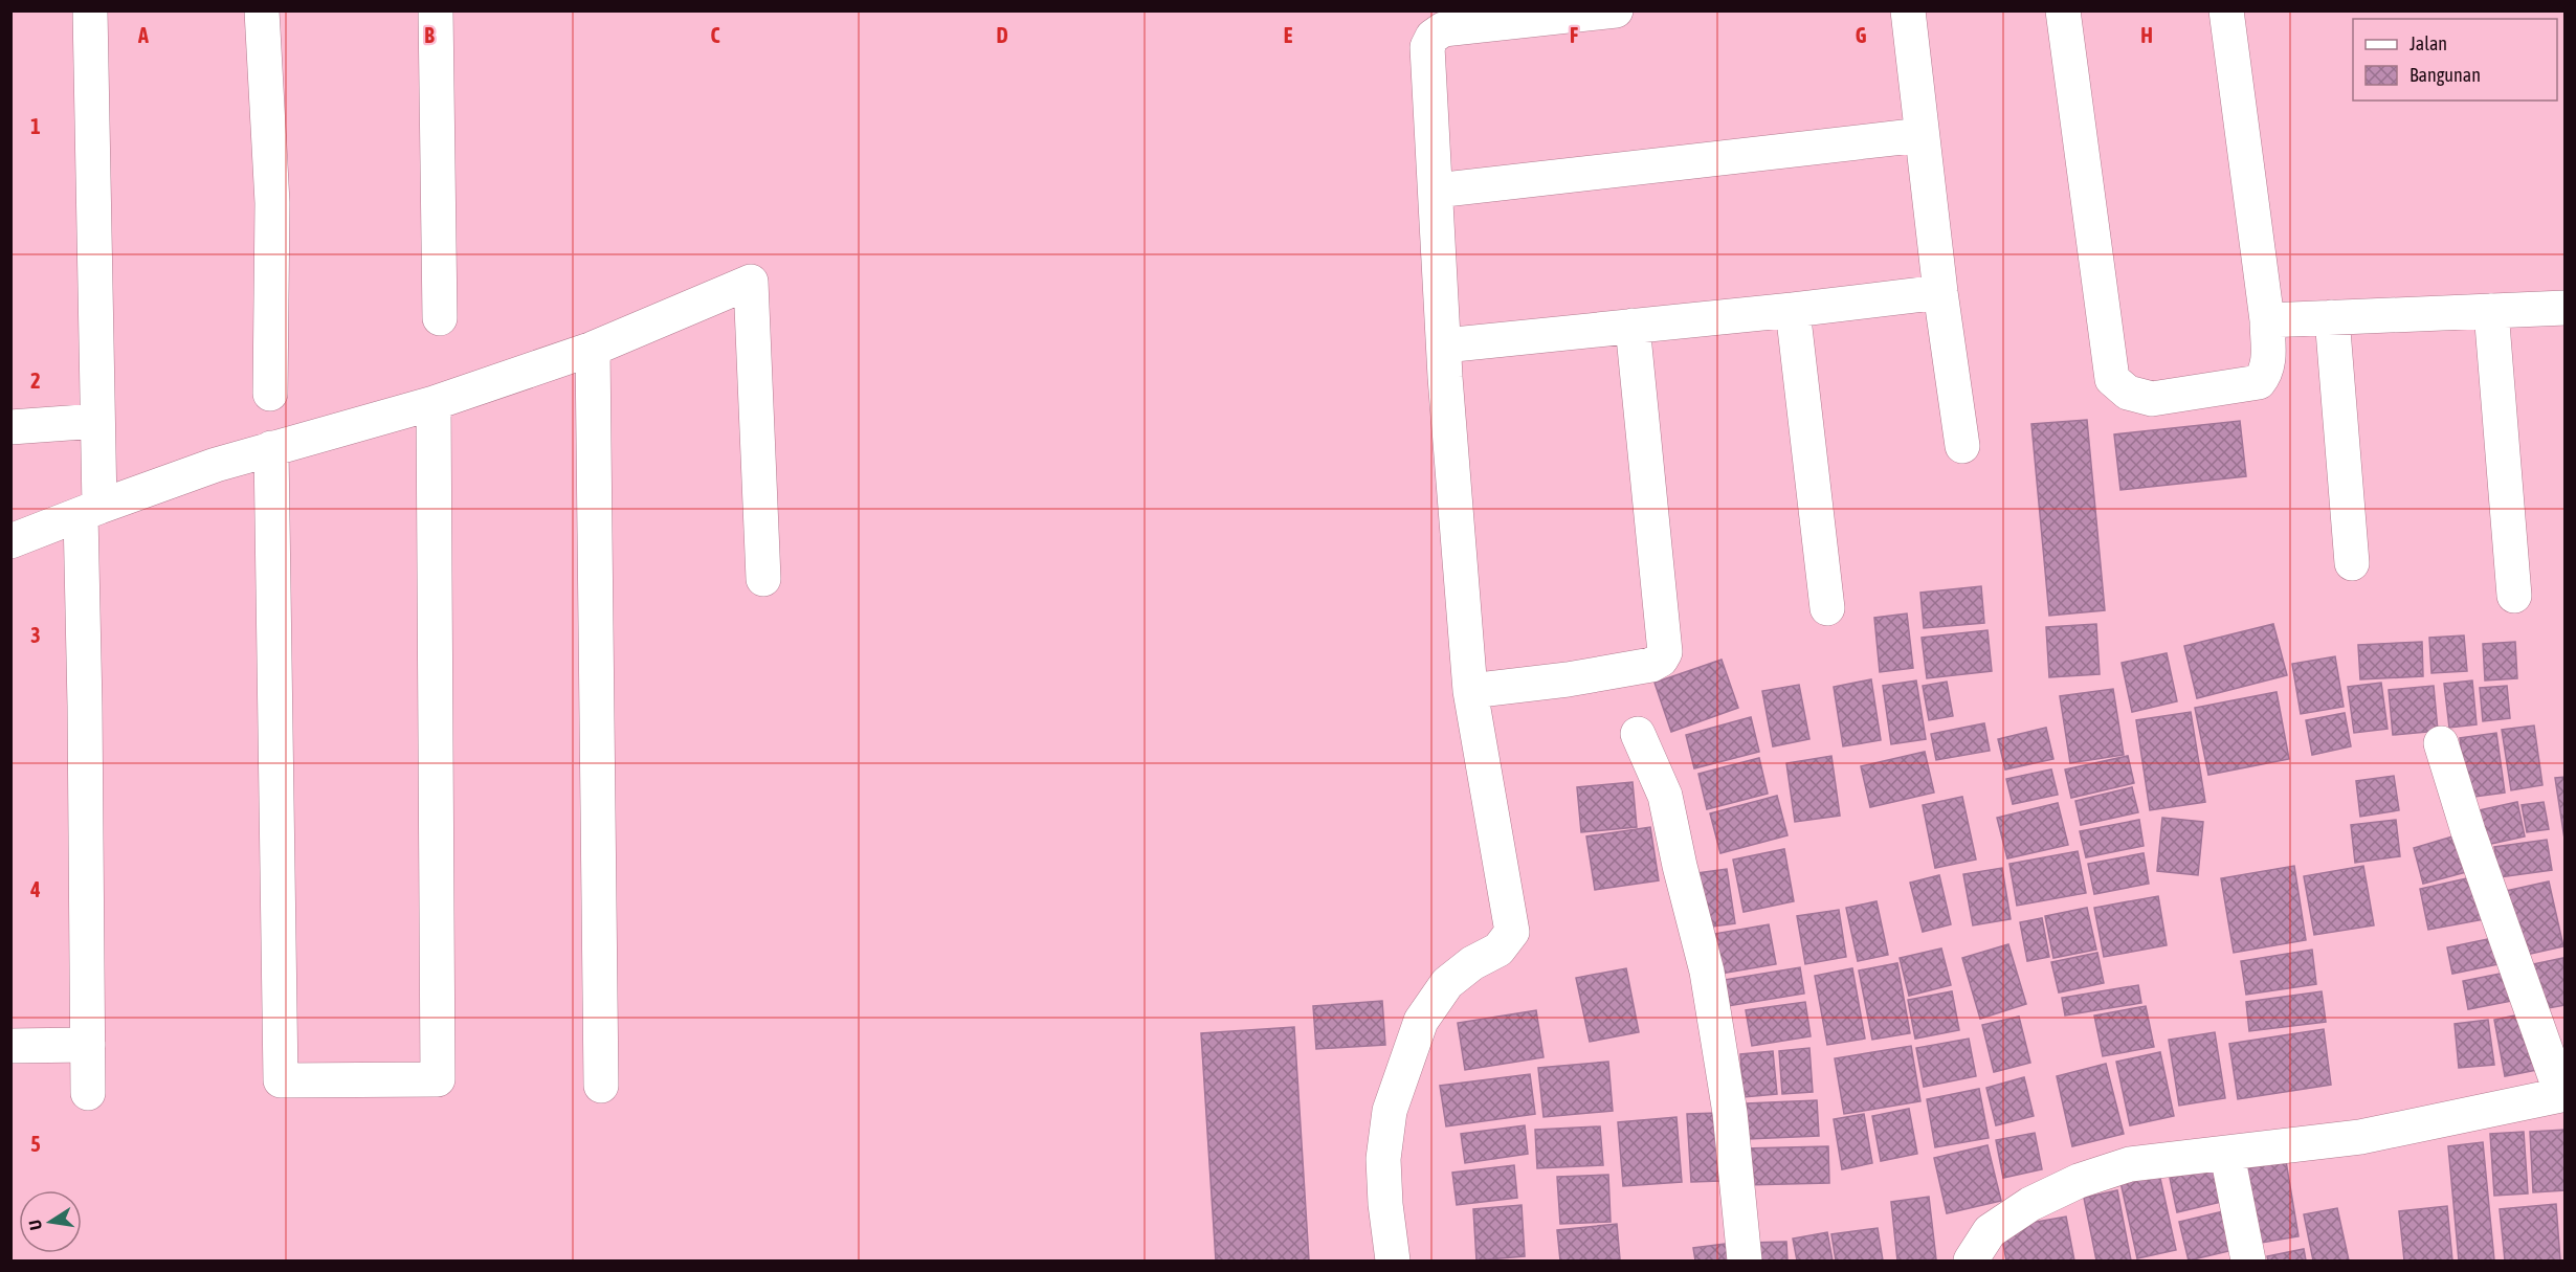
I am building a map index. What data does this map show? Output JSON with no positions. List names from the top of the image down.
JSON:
{
  "legend": ["Jalan", "Bangunan"],
  "north": "left",
  "grid": {
    "columns": [
      "A",
      "B",
      "C",
      "D",
      "E",
      "F",
      "G",
      "H"
    ],
    "rows": [
      "1",
      "2",
      "3",
      "4",
      "5"
    ]
  }
}
